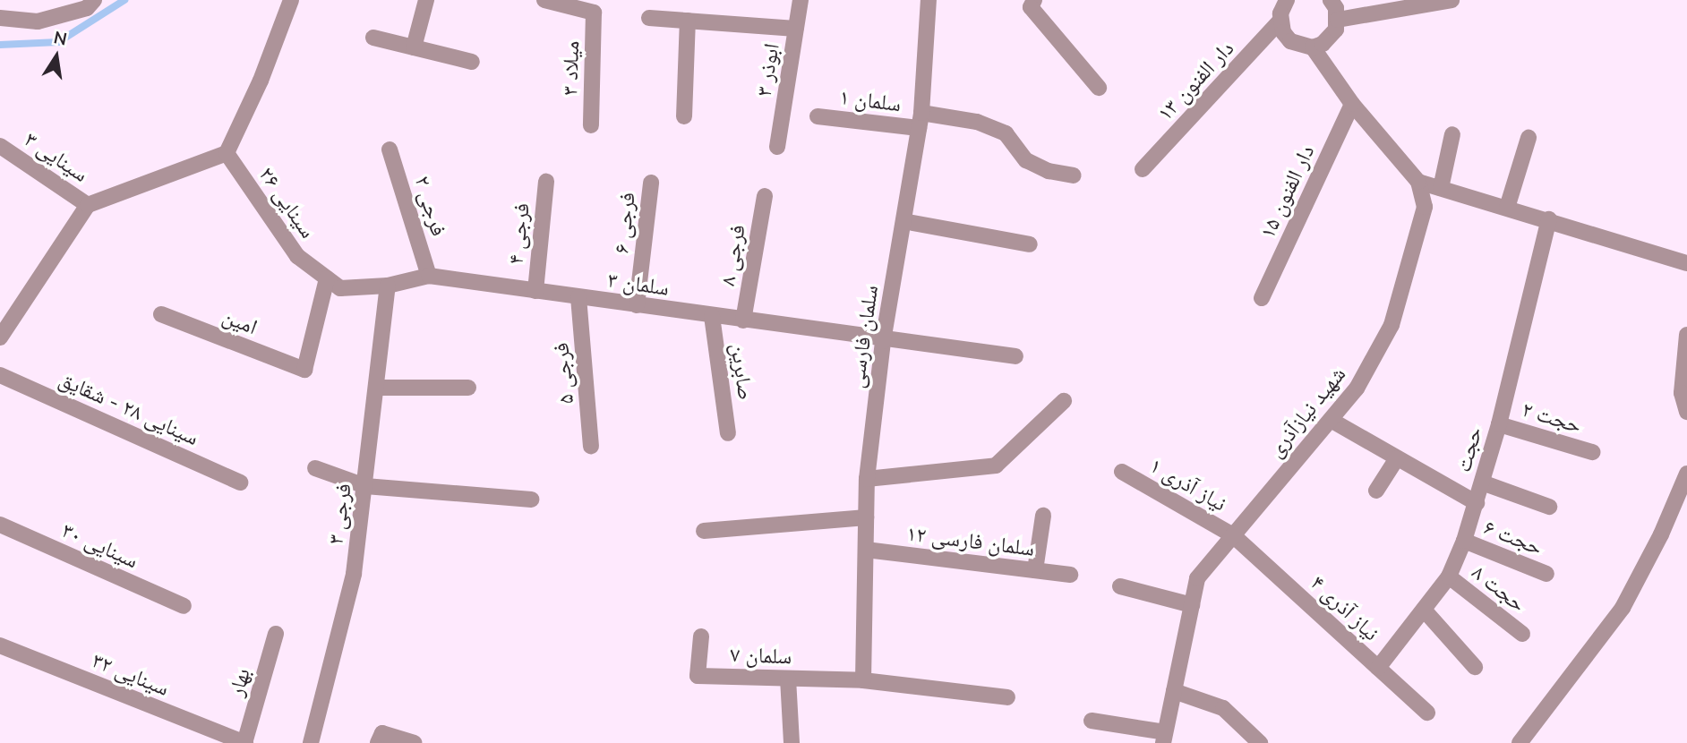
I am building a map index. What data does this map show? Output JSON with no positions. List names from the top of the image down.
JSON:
{
  "streets": {
    "street": [
      "میلاد ۳",
      "ابوذر ۳",
      "دار الفنون ۱۳",
      "سلمان ۱",
      "سینایی ۳",
      "دار الفنون ۱۵",
      "سینایی ۲۶",
      "فرجی ۲",
      "فرجی ۶",
      "فرجی ۴",
      "فرجی ۸",
      "سلمان ۳",
      "امین",
      "سلمان فارسی",
      "صابرین",
      "فرجی ۵",
      "سینایی ۲۸ - شقایق",
      "شهید نیازآذری",
      "حجت ۲",
      "حجت",
      "نیاز آذری ۱",
      "فرجی ۳",
      "حجت ۶",
      "سلمان فارسی ۱۲",
      "سینایی ۳۰",
      "حجت ۸",
      "نیاز آذری ۴",
      "سلمان ۷",
      "سینایی ۳۲",
      "بهار"
    ]
  },
  "crossings": [
    ["سلمان ۱", "سلمان فارسی"],
    ["سینایی ۲۶", "سلمان ۳"],
    ["سینایی ۲۶", "امین"],
    ["سینایی ۲۶", "فرجی ۳"],
    ["فرجی ۲", "سلمان ۳"],
    ["فرجی ۶", "سلمان ۳"],
    ["فرجی ۴", "سلمان ۳"],
    ["فرجی ۸", "سلمان ۳"],
    ["سلمان ۳", "سلمان فارسی"],
    ["سلمان ۳", "صابرین"],
    ["سلمان ۳", "فرجی ۵"],
    ["سلمان ۳", "فرجی ۳"],
    ["سلمان فارسی", "سلمان فارسی ۱۲"],
    ["سلمان فارسی", "سلمان ۷"],
    ["شهید نیازآذری", "نیاز آذری ۱"],
    ["شهید نیازآذری", "نیاز آذری ۴"],
    ["حجت ۲", "حجت"],
    ["حجت", "حجت ۶"],
    ["حجت", "حجت ۸"],
    ["حجت", "نیاز آذری ۴"],
    ["نیاز آذری ۱", "نیاز آذری ۴"],
    ["سینایی ۳۲", "بهار"]
  ],
  "north": "top"
}
